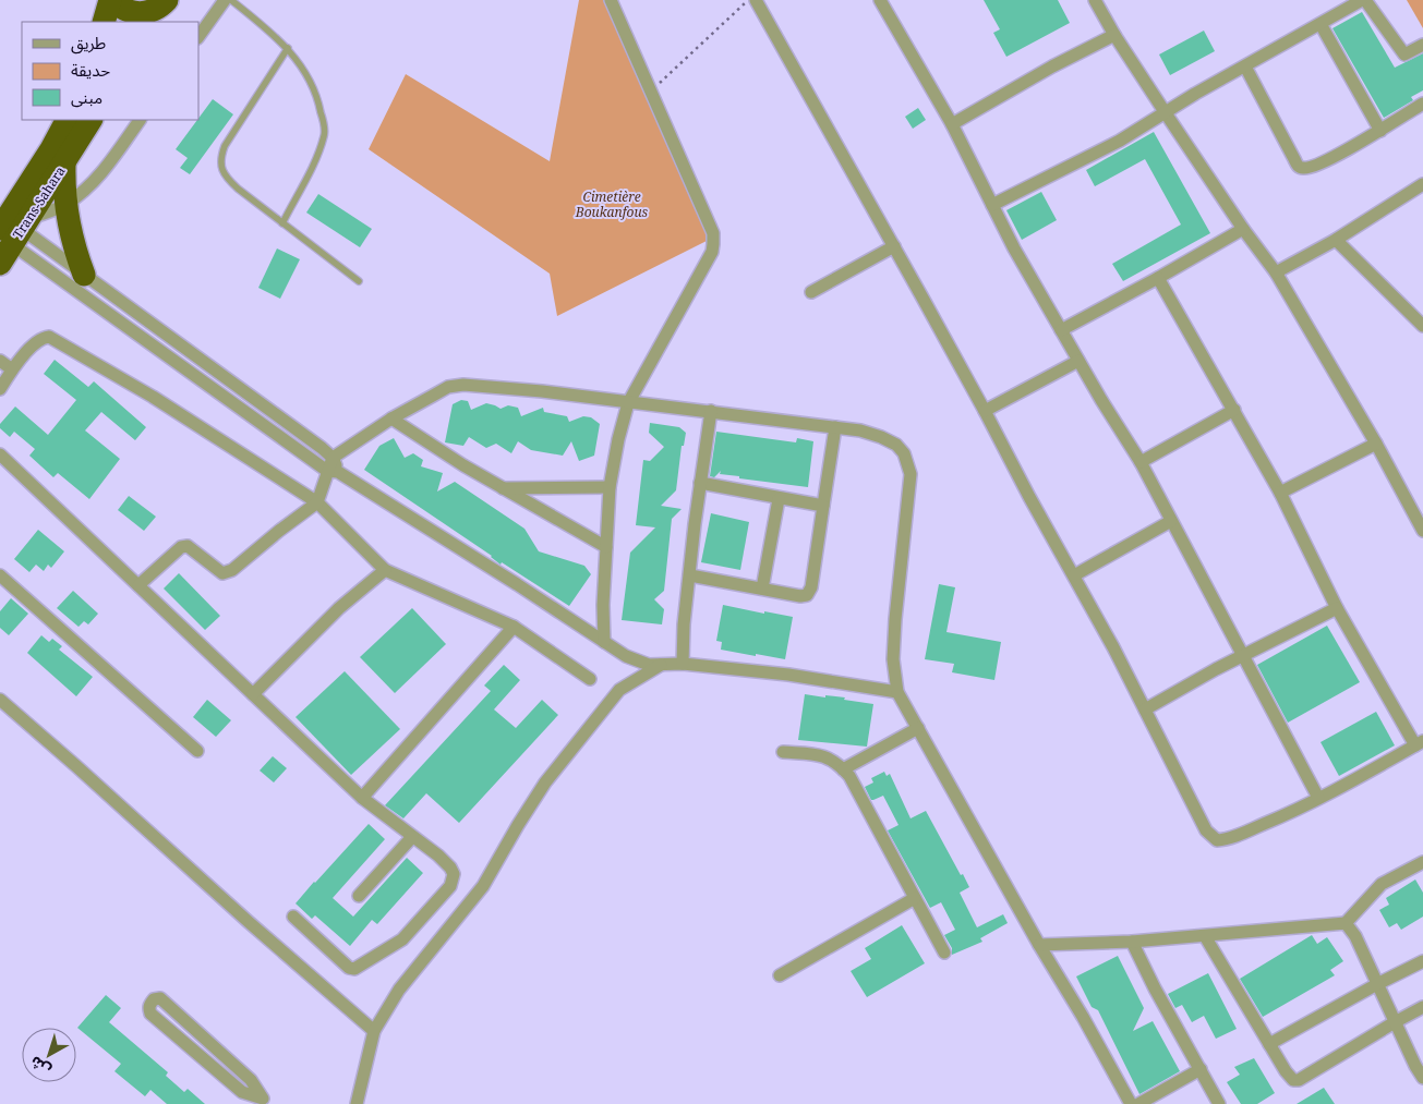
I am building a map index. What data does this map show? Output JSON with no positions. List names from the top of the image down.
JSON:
{
  "streets": {
    "highway": ["Trans-Sahara"]
  },
  "parks": ["Cimetière Boukanfous"],
  "legend": ["طريق", "حديقة", "مبنى"],
  "north": "bottom left"
}
